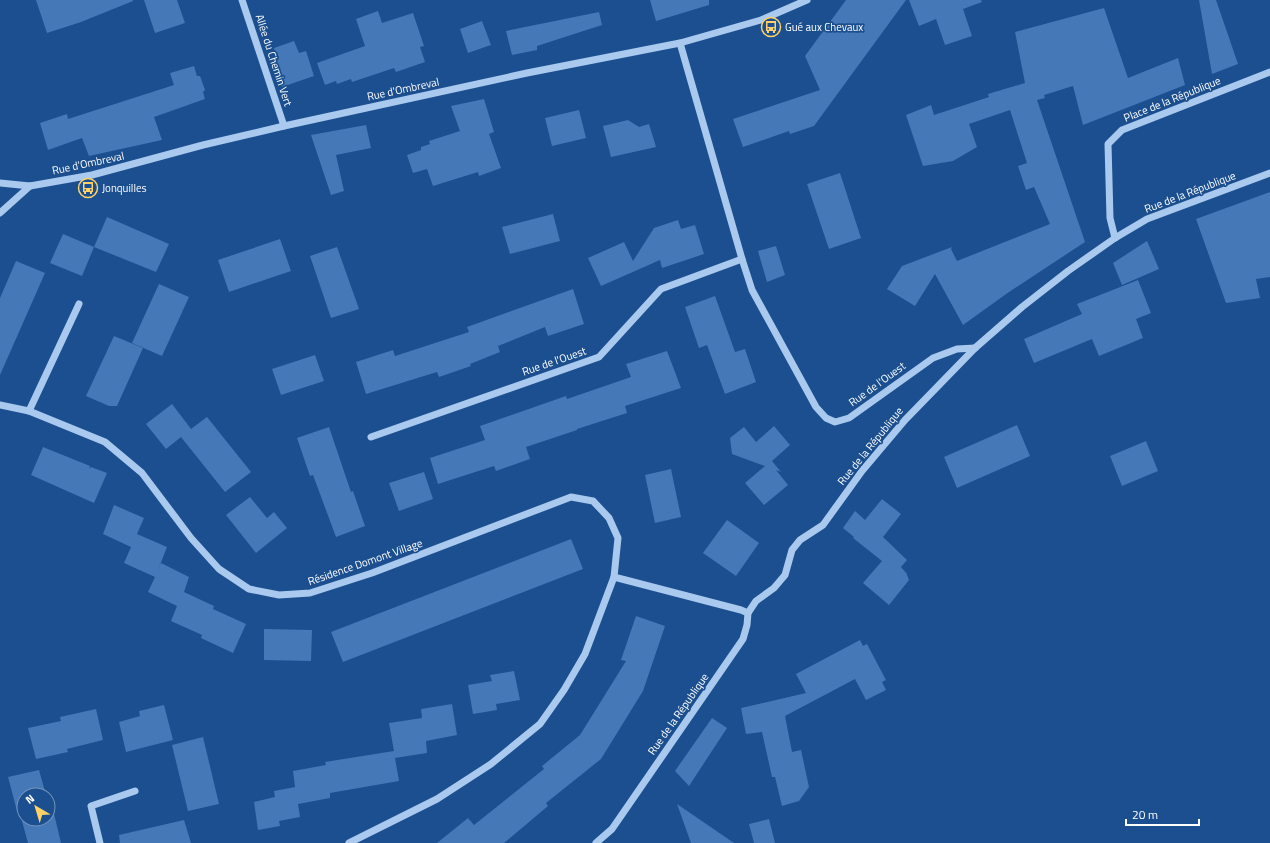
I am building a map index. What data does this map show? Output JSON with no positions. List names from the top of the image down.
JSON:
{
  "streets": {
    "street": [
      "Allée du Chemin Vert",
      "Rue d'Ombreval",
      "Place de la République",
      "Rue de la République",
      "Rue de l'Ouest",
      "Résidence Domont Village"
    ]
  },
  "crossings": [
    ["Allée du Chemin Vert", "Rue d'Ombreval"],
    ["Rue d'Ombreval", "Rue de l'Ouest"],
    ["Place de la République", "Rue de la République"],
    ["Rue de la République", "Rue de l'Ouest"]
  ],
  "places": {
    "bus stop": ["Gué aux Chevaux", "Jonquilles"]
  },
  "scale_bar": "20 m",
  "north": "top left"
}
